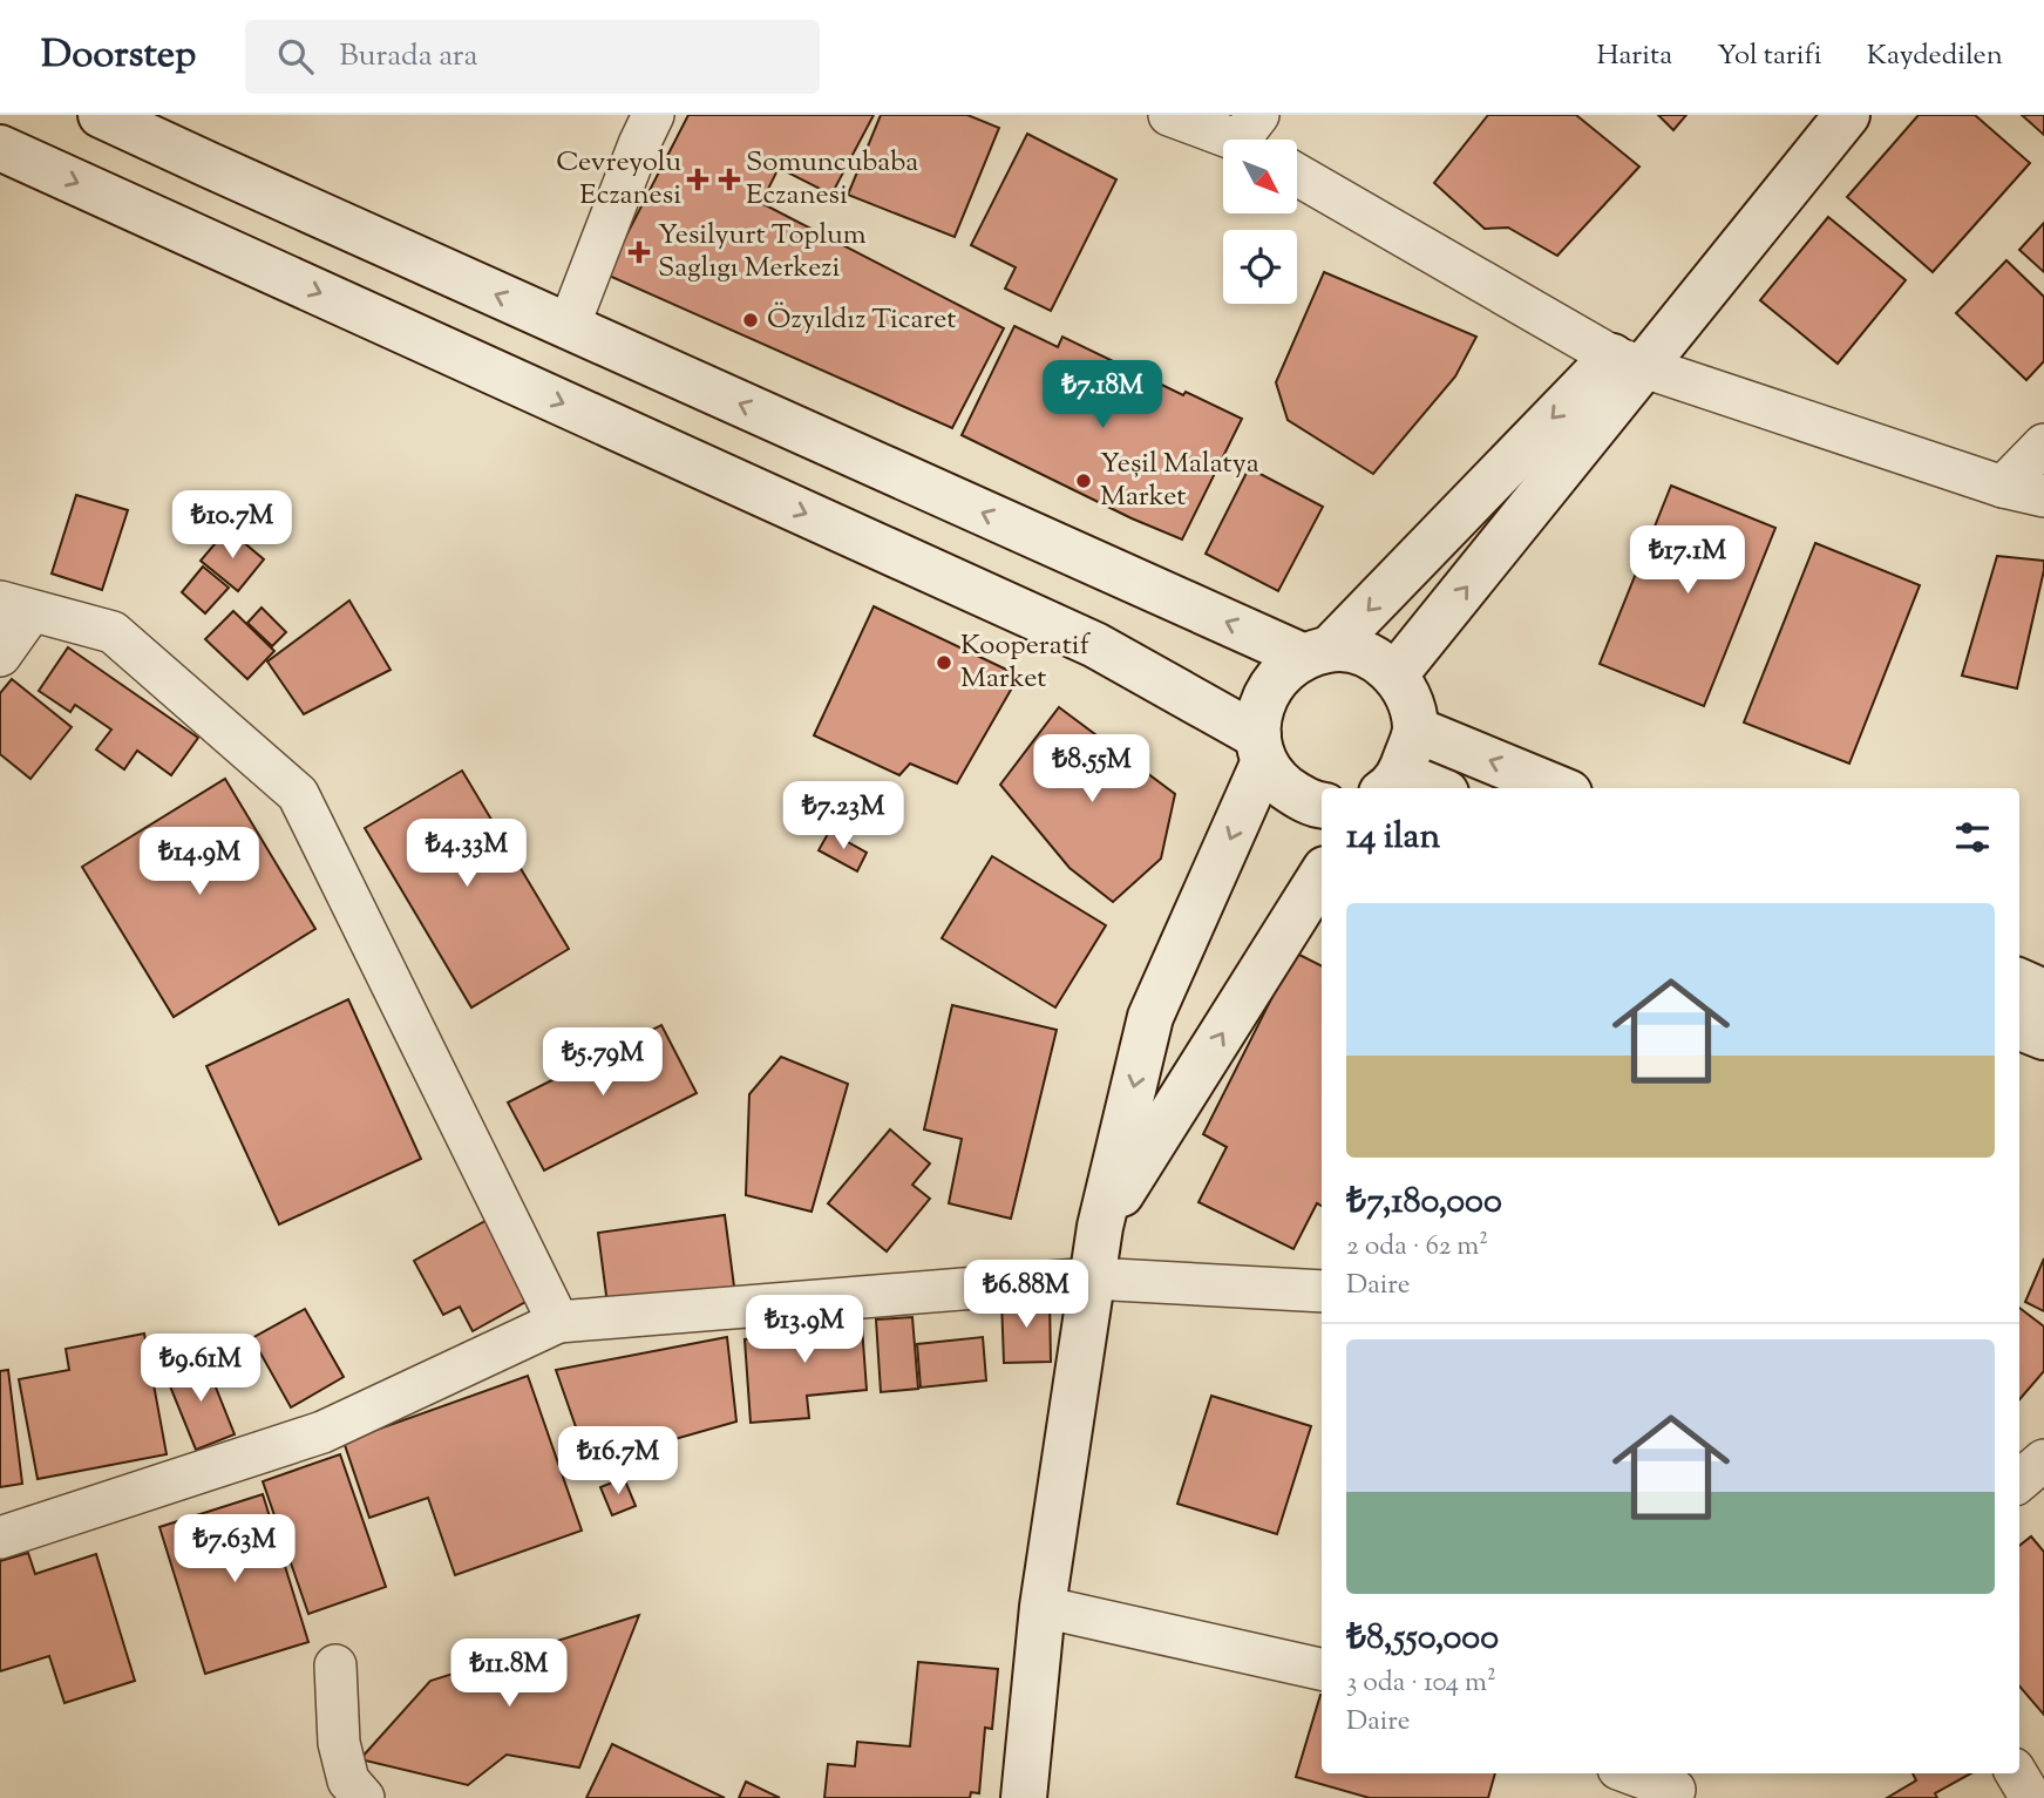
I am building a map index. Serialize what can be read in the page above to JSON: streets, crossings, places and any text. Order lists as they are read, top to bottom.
{
  "places": {
    "health": ["Cevreyolu Eczanesi", "Somuncubaba Eczanesi", "Yesilyurt Toplum Saglıgı Merkezi"],
    "other": ["Özyıldız Ticaret", "Yeşil Malatya Market", "Kooperatif Market"]
  },
  "north": "bottom right",
  "page": {
    "header": "Doorstep",
    "search": "Burada ara",
    "nav": ["Harita", "Yol tarifi", "Kaydedilen"],
    "price": [
      "₺7.18M",
      "₺10.7M",
      "₺17.1M",
      "₺8.55M",
      "₺7.23M",
      "₺4.33M",
      "₺14.9M",
      "₺5.79M",
      "₺6.88M",
      "₺13.9M",
      "₺9.61M",
      "₺16.7M",
      "₺7.63M",
      "₺11.8M"
    ],
    "heading": "14 ilan",
    "list": [
      {
        "name": "₺7,180,000",
        "note": "2 oda · 62 m² · Daire"
      },
      {
        "name": "₺8,550,000",
        "note": "3 oda · 104 m² · Daire"
      }
    ]
  }
}
